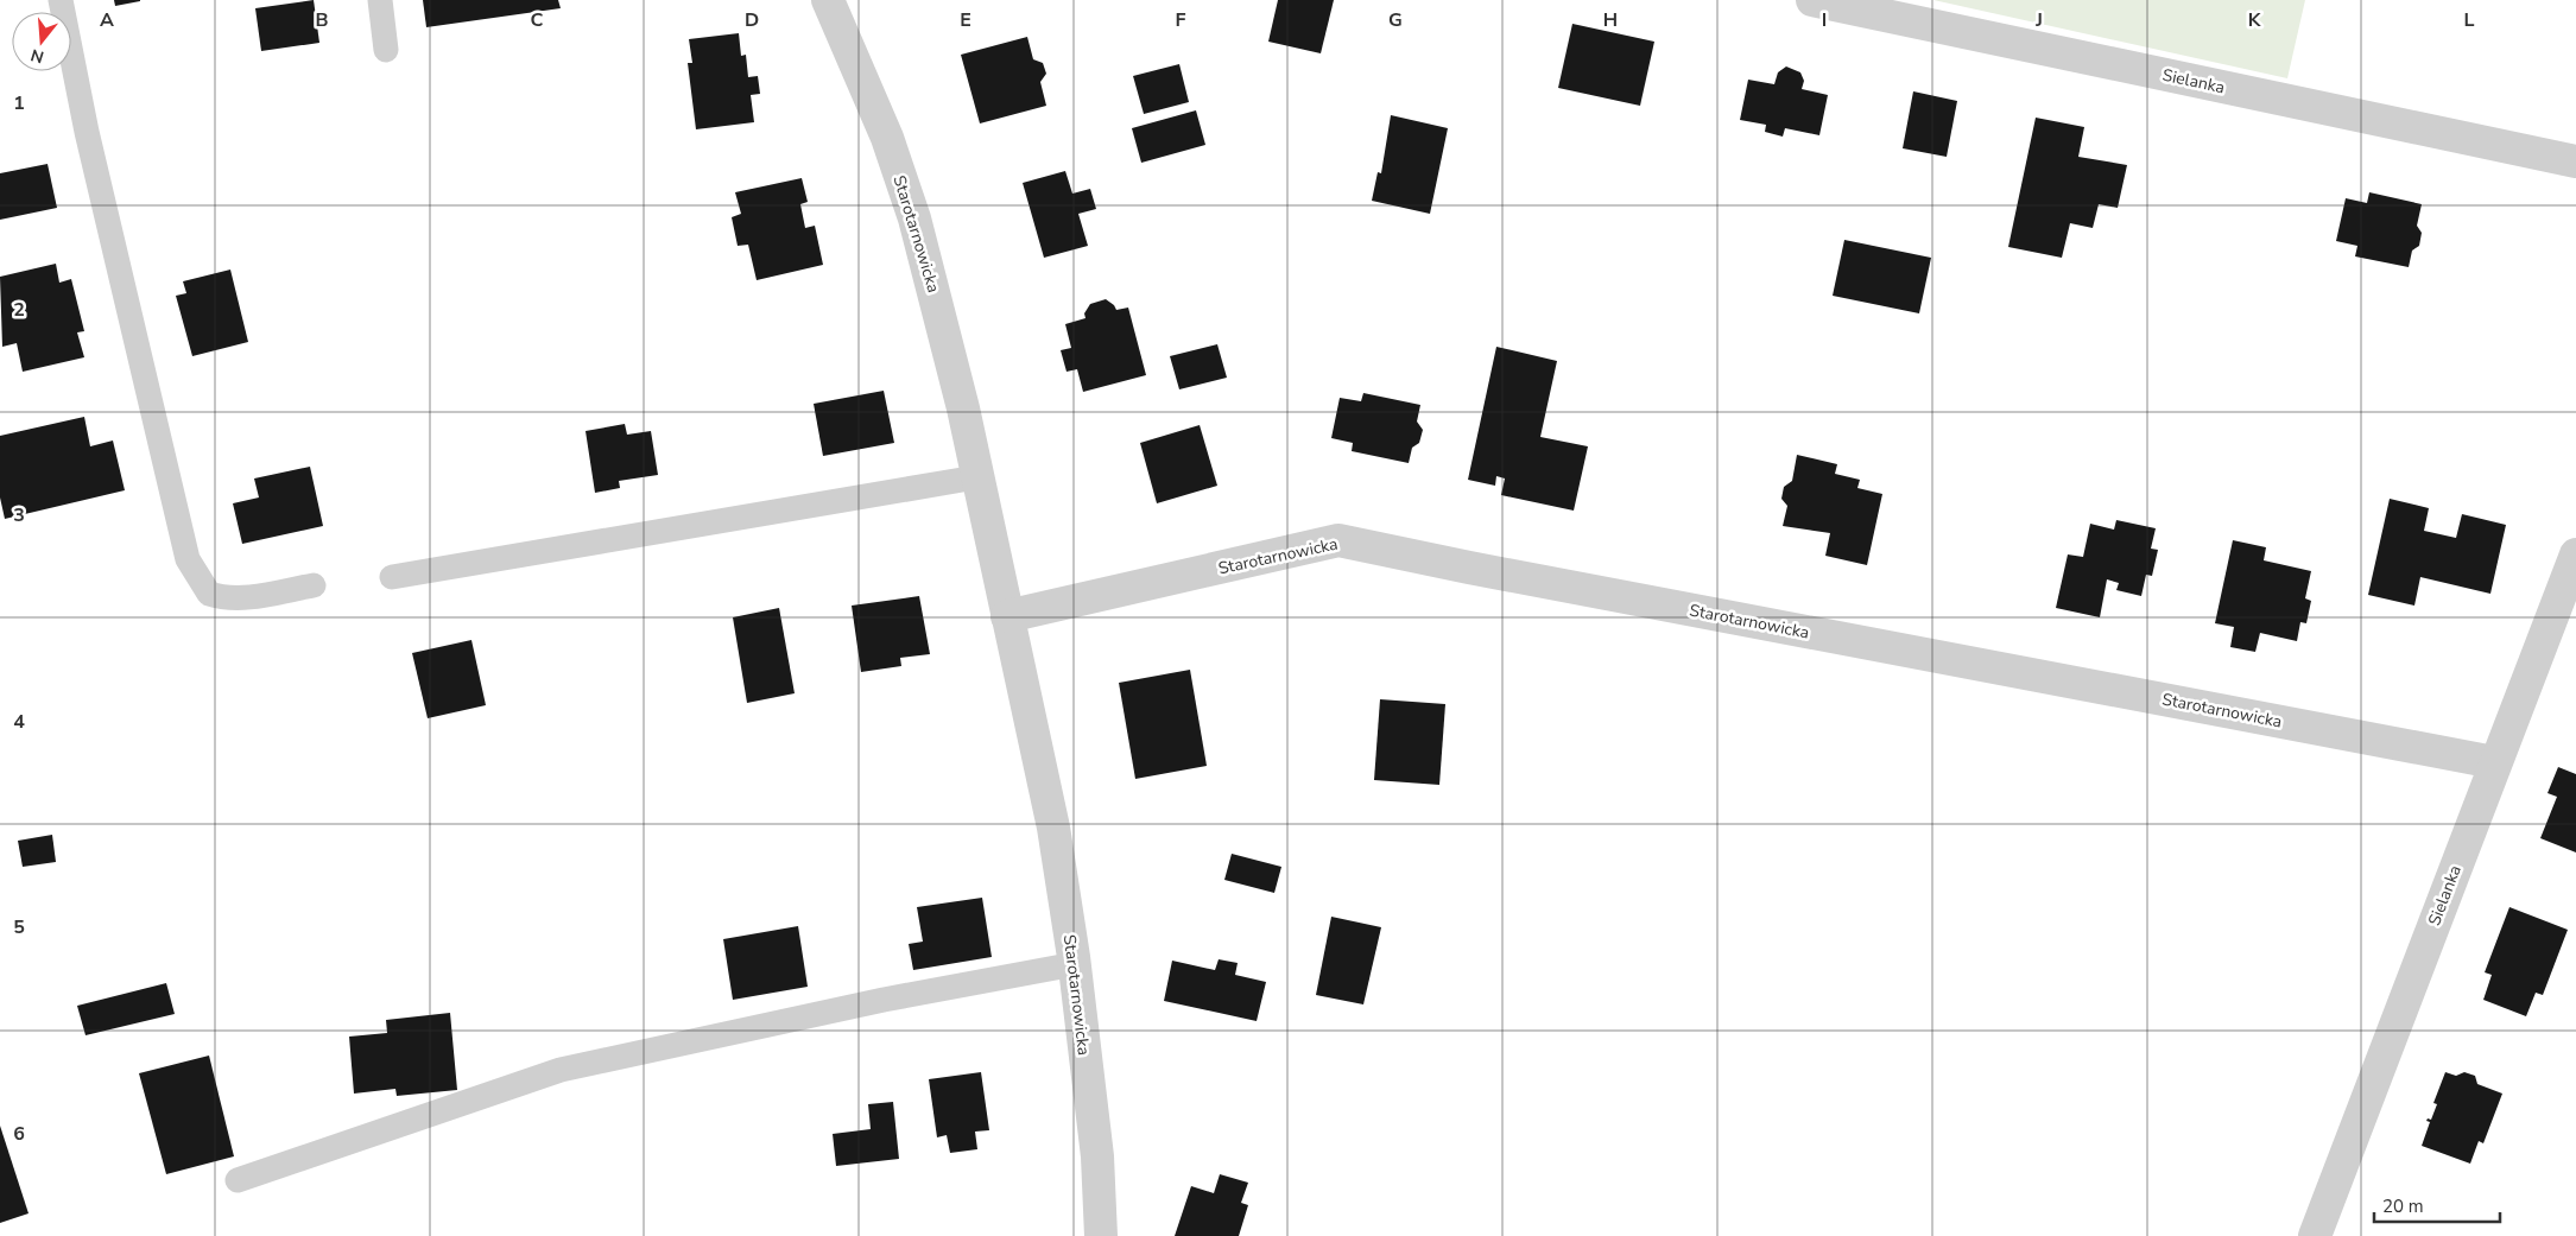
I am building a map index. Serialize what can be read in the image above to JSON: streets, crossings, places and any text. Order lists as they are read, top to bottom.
{
  "streets": {
    "street": ["Sielanka", "Starotarnowicka"]
  },
  "crossings": [
    ["Sielanka", "Starotarnowicka"]
  ],
  "scale_bar": "20 m",
  "north": "bottom",
  "grid": {
    "columns": [
      "A",
      "B",
      "C",
      "D",
      "E",
      "F",
      "G",
      "H",
      "I",
      "J",
      "K",
      "L"
    ],
    "rows": [
      "1",
      "2",
      "3",
      "4",
      "5",
      "6"
    ]
  }
}
